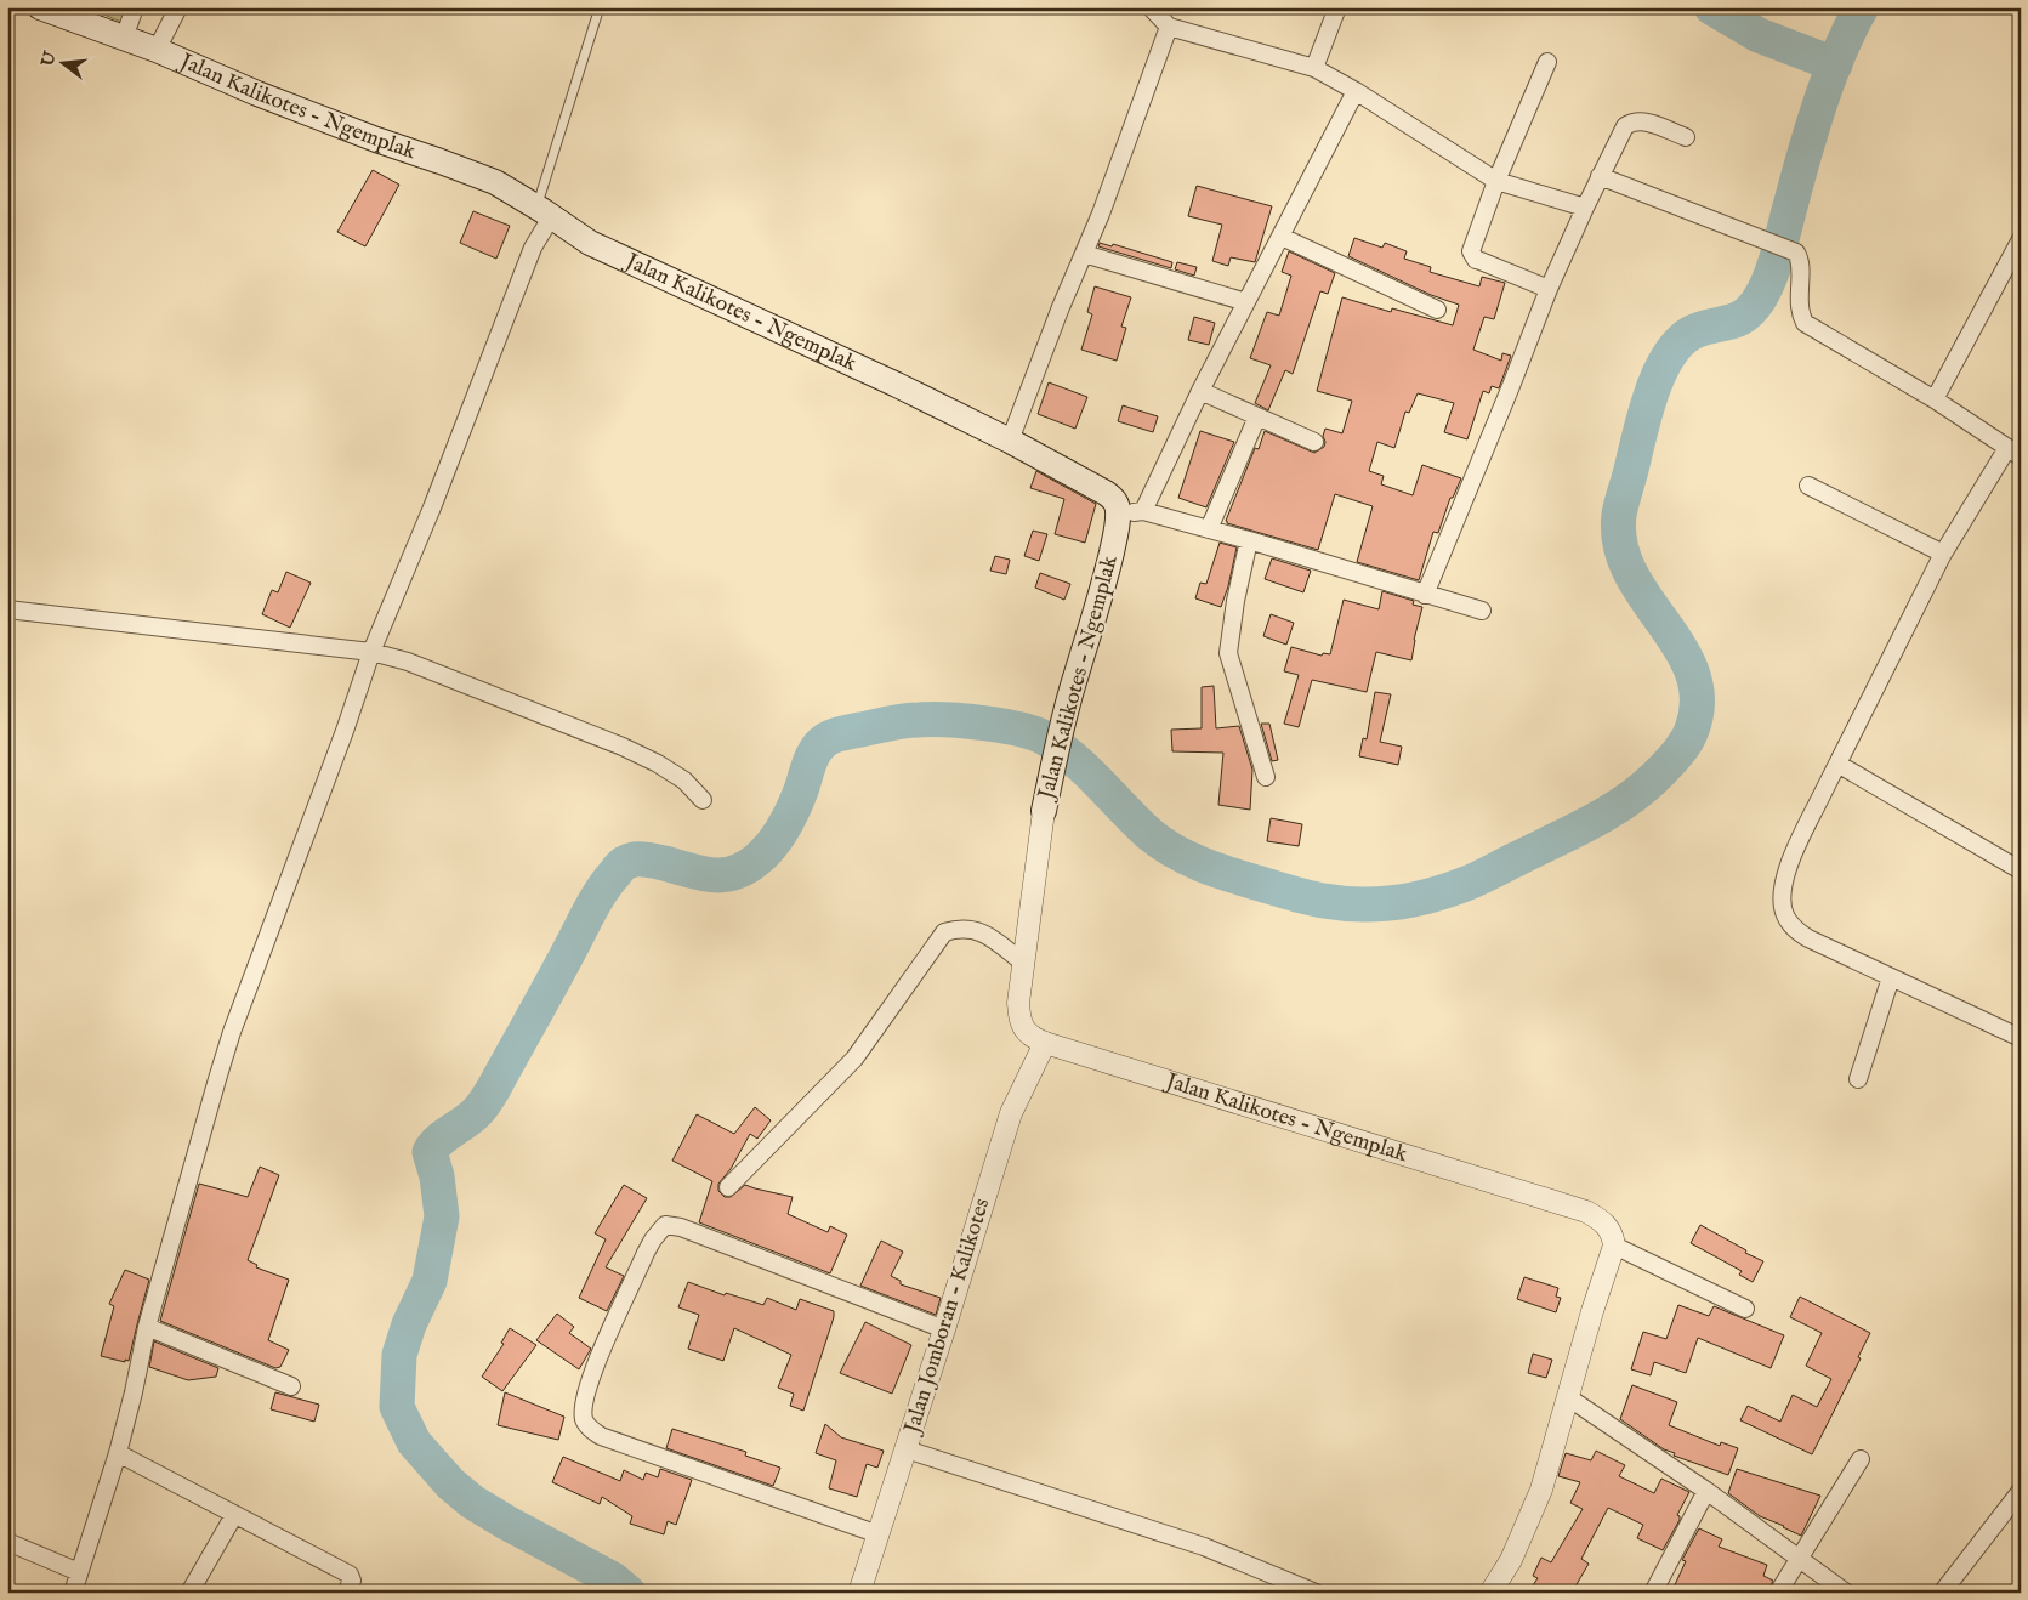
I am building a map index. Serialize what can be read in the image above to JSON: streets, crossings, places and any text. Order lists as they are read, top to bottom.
{
  "streets": {
    "main road": ["Jalan Kalikotes - Ngemplak"],
    "street": ["Jalan Jomboran - Kalikotes"]
  },
  "crossings": [
    ["Jalan Kalikotes - Ngemplak", "Jalan Jomboran - Kalikotes"]
  ],
  "north": "left"
}
